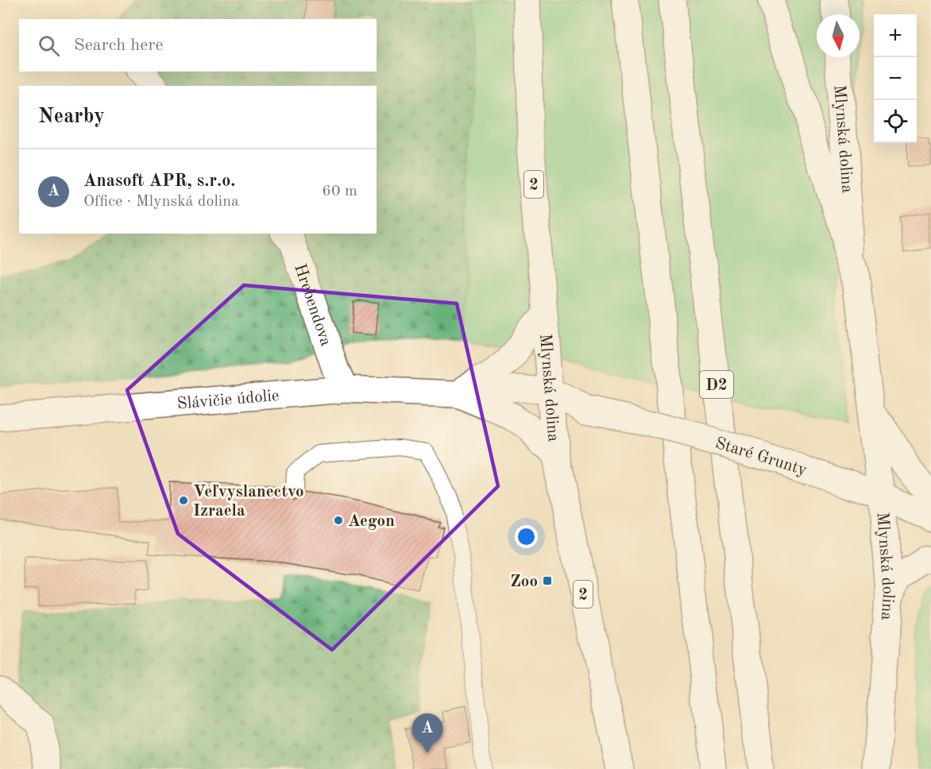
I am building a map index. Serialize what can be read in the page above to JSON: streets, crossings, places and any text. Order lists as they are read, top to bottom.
{
  "streets": {
    "main road": [
      "Mlynská dolina",
      "2",
      "Hrebendova",
      "D2",
      "Slávičie údolie",
      "Staré Grunty"
    ]
  },
  "crossings": [
    ["Mlynská dolina", "Slávičie údolie"],
    ["Mlynská dolina", "Staré Grunty"],
    ["Hrebendova", "Slávičie údolie"],
    ["Slávičie údolie", "Staré Grunty"]
  ],
  "places": {
    "other": ["Veľvyslanectvo Izraela", "Aegon"],
    "transit": ["Zoo"]
  },
  "north": "bottom",
  "page": {
    "map_buttons": ["+", "−"],
    "search": "Search here",
    "heading": "Nearby",
    "list": [
      {
        "mark": "A",
        "name": "Anasoft APR, s.r.o.",
        "note": "Office · Mlynská dolina",
        "value": "60 m"
      }
    ],
    "pins": "A"
  }
}
